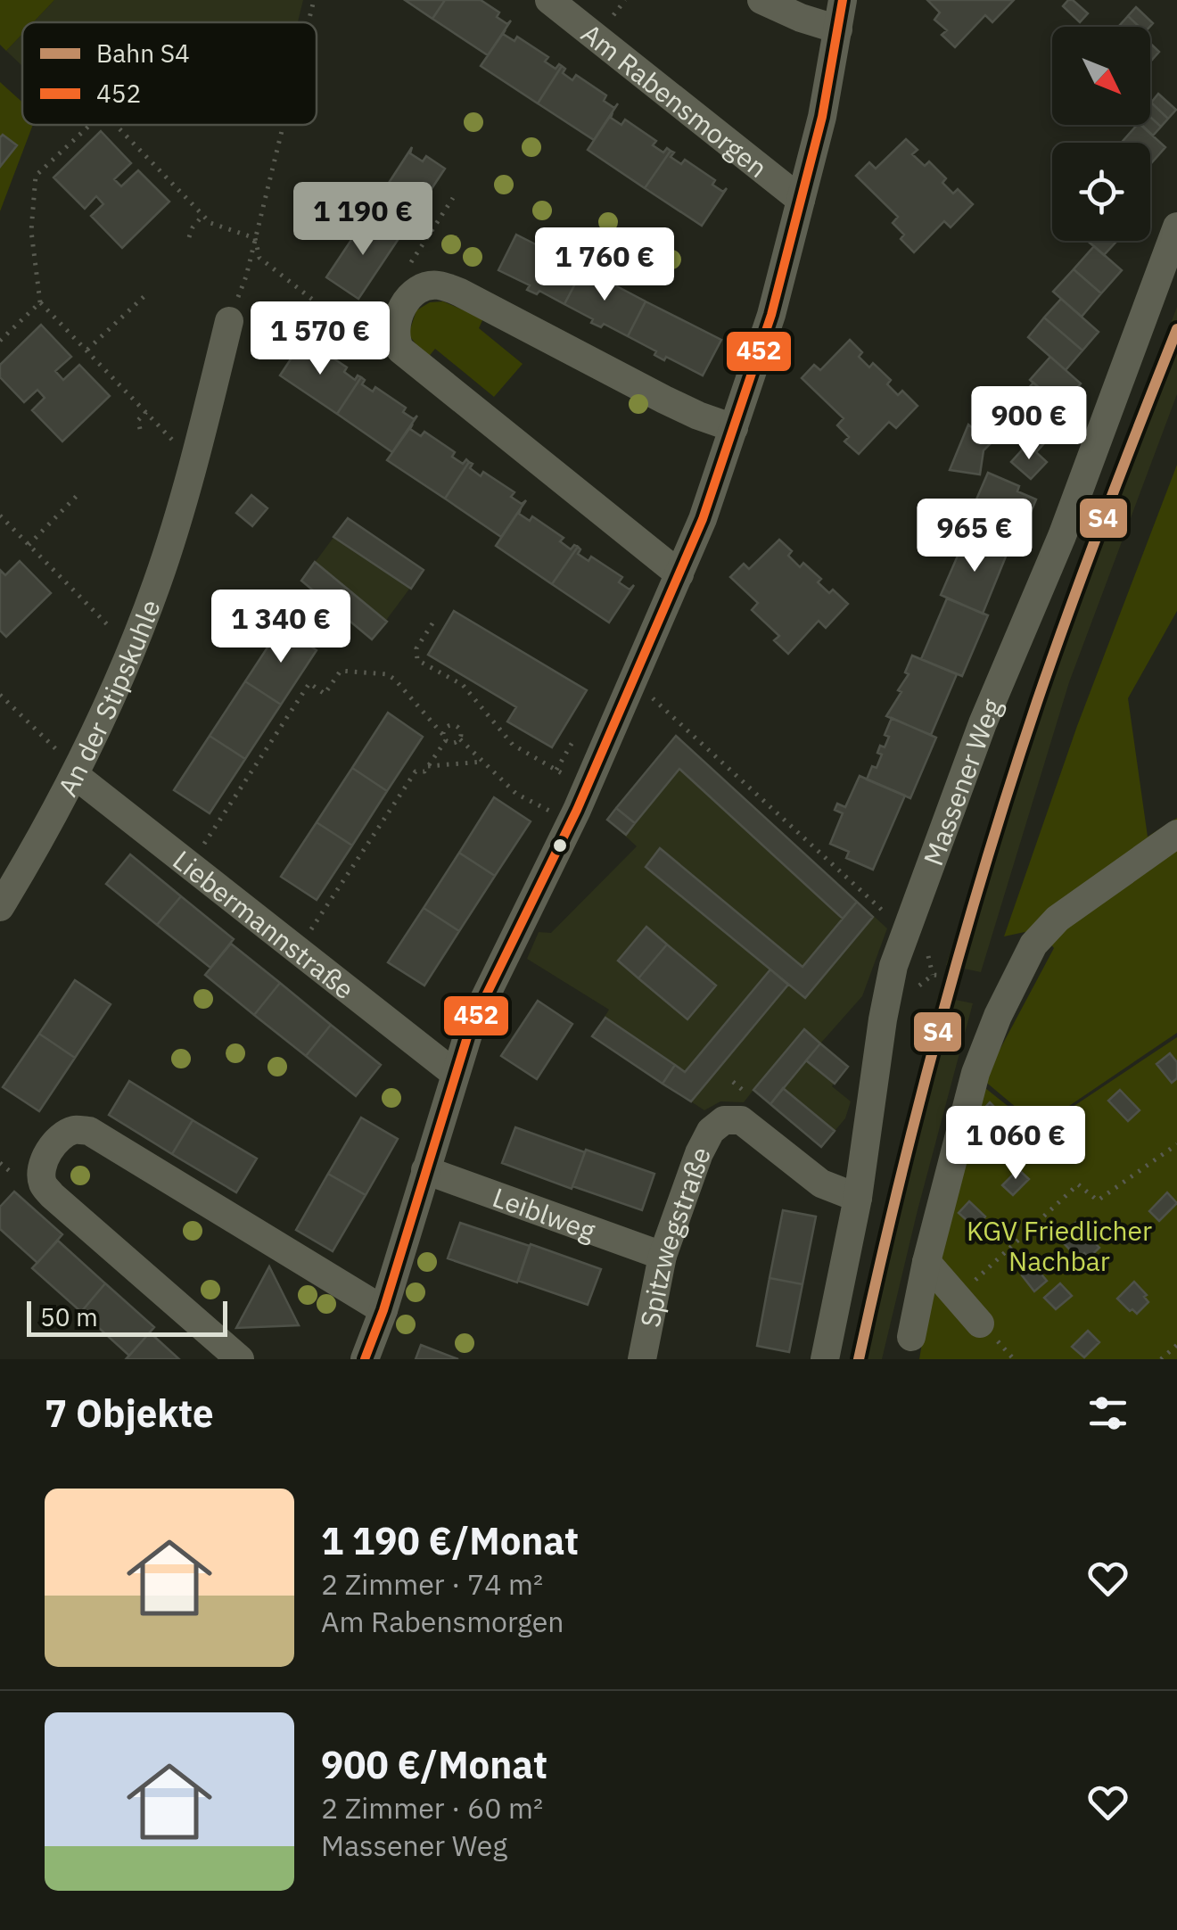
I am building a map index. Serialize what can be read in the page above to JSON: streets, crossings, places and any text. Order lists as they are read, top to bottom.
{
  "streets": {
    "street": [
      "Am Rabensmorgen",
      "An der Stipskuhle",
      "Massener Weg",
      "Liebermannstraße",
      "Leiblweg",
      "Spitzwegstraße"
    ]
  },
  "crossings": [
    ["Am Rabensmorgen", "Liebermannstraße"],
    ["Am Rabensmorgen", "Leiblweg"],
    ["An der Stipskuhle", "Liebermannstraße"],
    ["Massener Weg", "Spitzwegstraße"],
    ["Leiblweg", "Spitzwegstraße"]
  ],
  "parks": ["KGV Friedlicher Nachbar"],
  "lines": ["transit line 452", "rail line S4"],
  "legend": ["Bahn S4", "452"],
  "scale_bar": "50 m",
  "north": "bottom right",
  "page": {
    "price": [
      "1 190 €",
      "1 760 €",
      "1 570 €",
      "900 €",
      "965 €",
      "1 340 €",
      "1 060 €"
    ],
    "scale": "50 m",
    "heading": "7 Objekte",
    "list": [
      {
        "name": "1 190 €/Monat",
        "note": "2 Zimmer · 74 m² · Am Rabensmorgen"
      },
      {
        "name": "900 €/Monat",
        "note": "2 Zimmer · 60 m² · Massener Weg"
      }
    ]
  }
}
